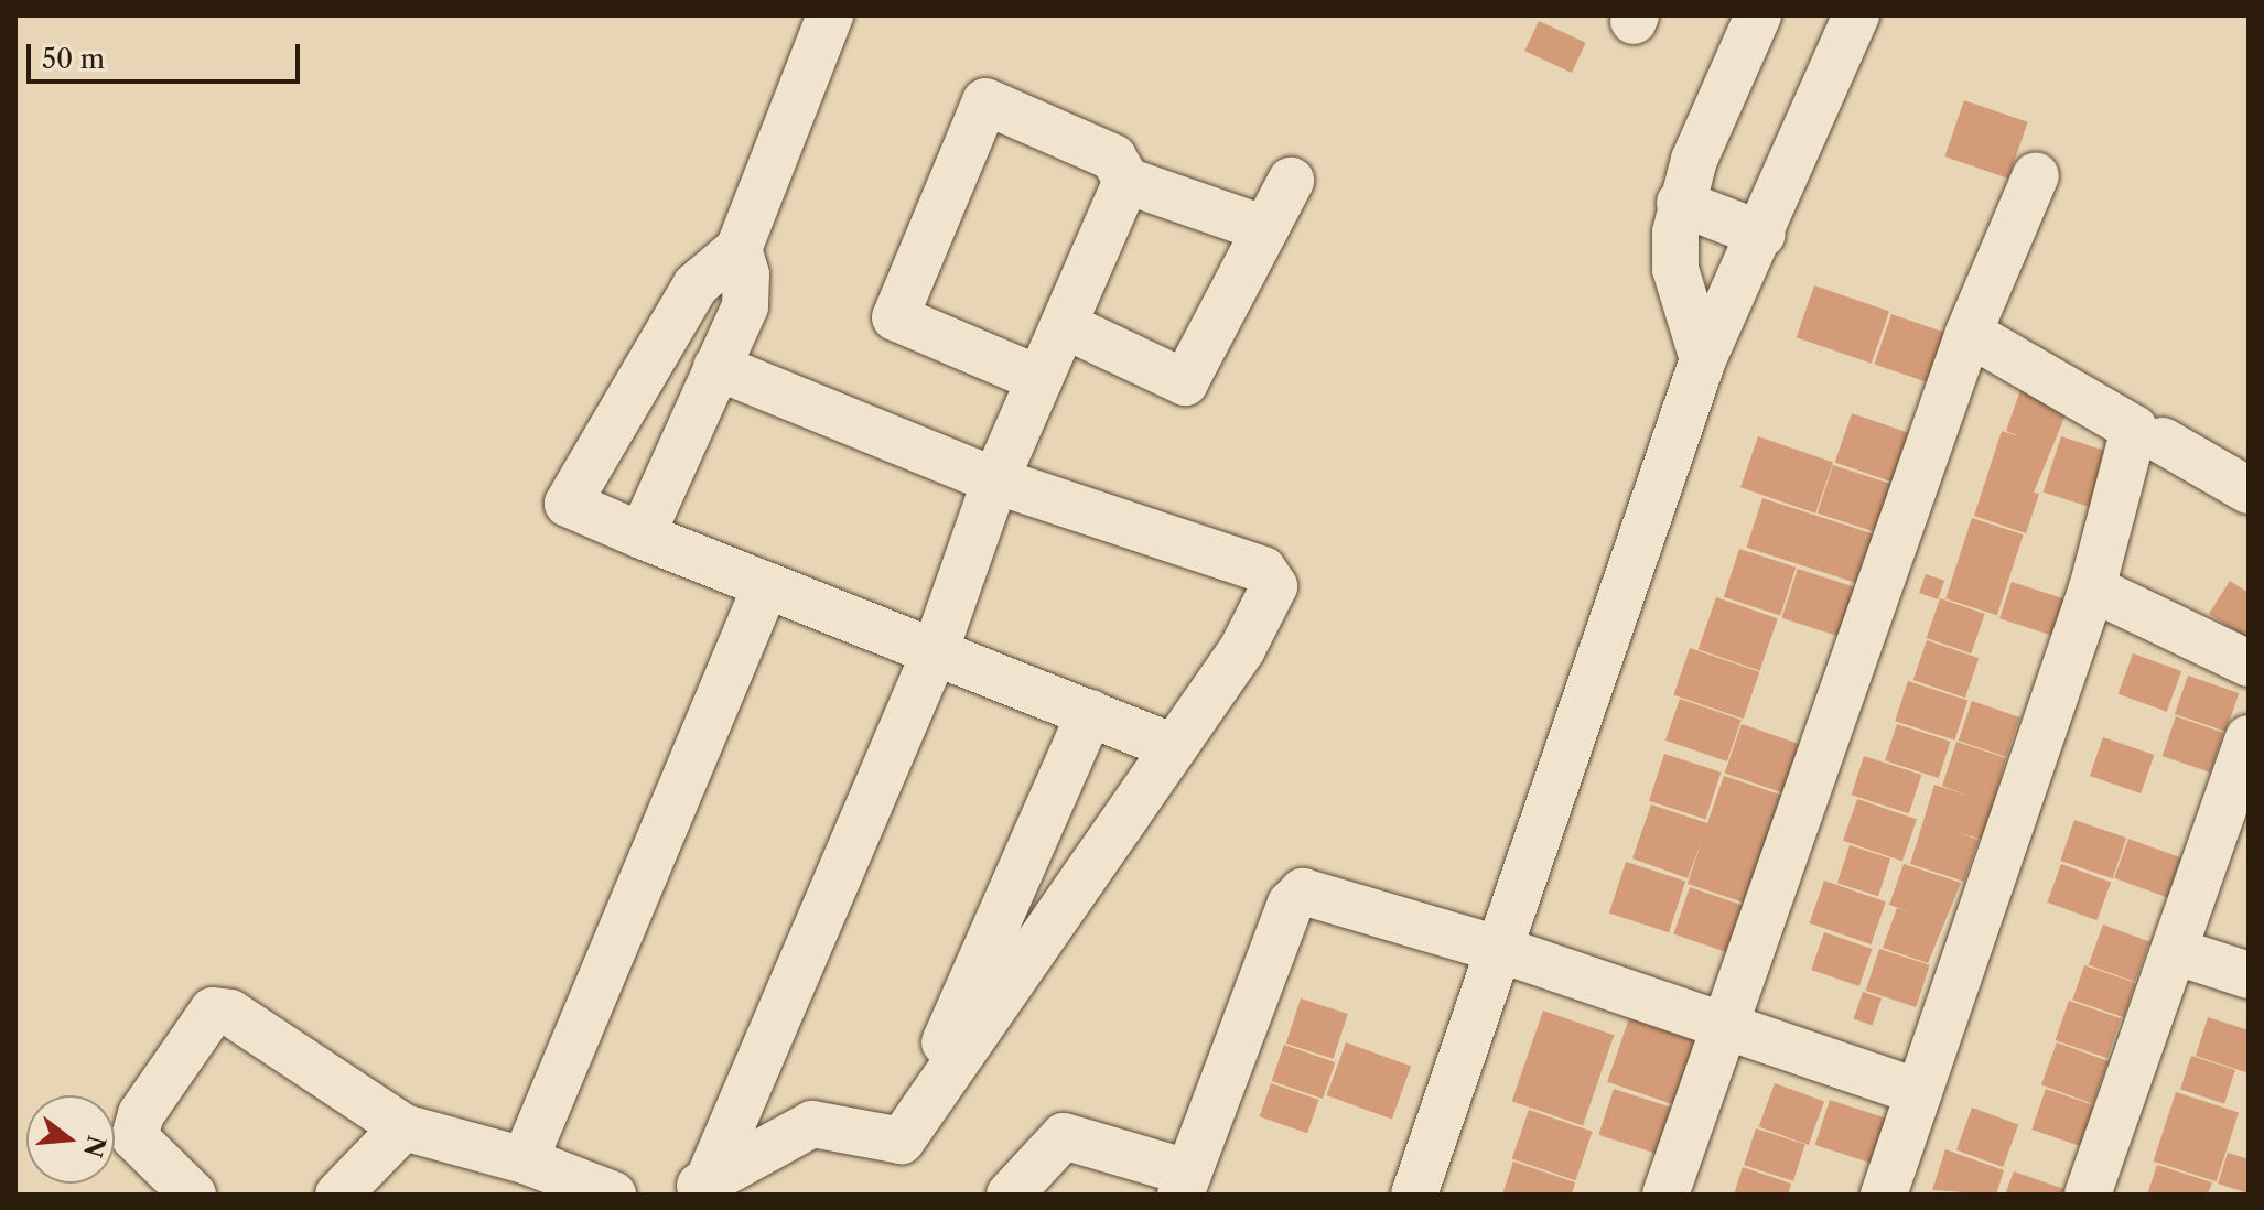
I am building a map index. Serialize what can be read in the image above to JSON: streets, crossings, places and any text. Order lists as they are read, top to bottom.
{
  "scale_bar": "50 m",
  "north": "right"
}
